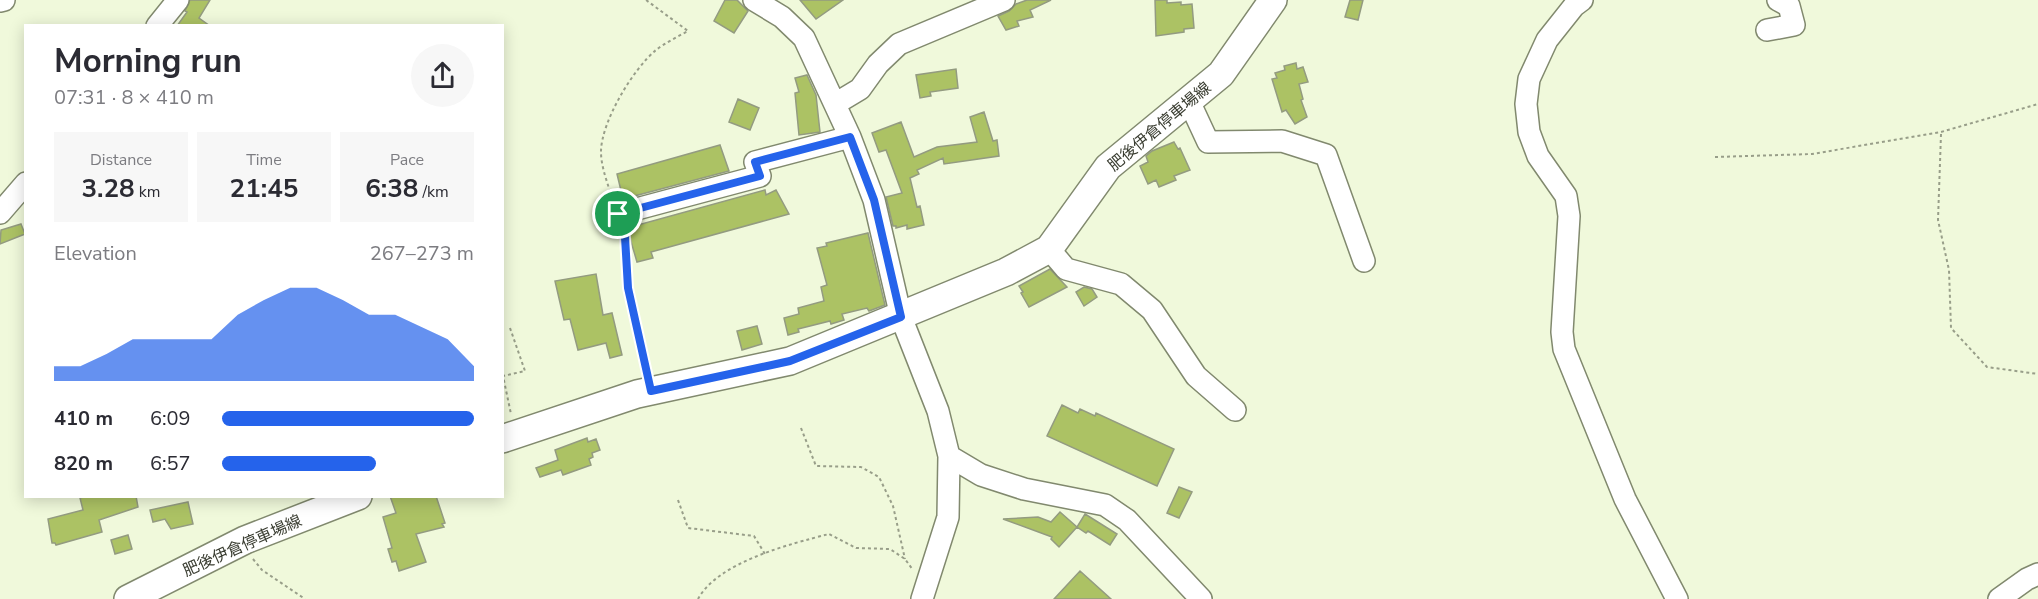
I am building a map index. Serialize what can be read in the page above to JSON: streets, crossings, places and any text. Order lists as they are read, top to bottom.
{
  "streets": {
    "main road": ["肥後伊倉停車場線"]
  },
  "page": {
    "heading": ["Morning run", "07:31 · 8 × 410 m"],
    "stats": [
      ["Distance", "3.28 km"],
      ["Time", "21:45"],
      ["Pace", "6:38 /km"]
    ],
    "chart": ["Elevation", "267–273 m"],
    "list": [
      {
        "name": "410 m",
        "note": "6:09"
      },
      {
        "name": "820 m",
        "note": "6:57"
      }
    ]
  }
}
